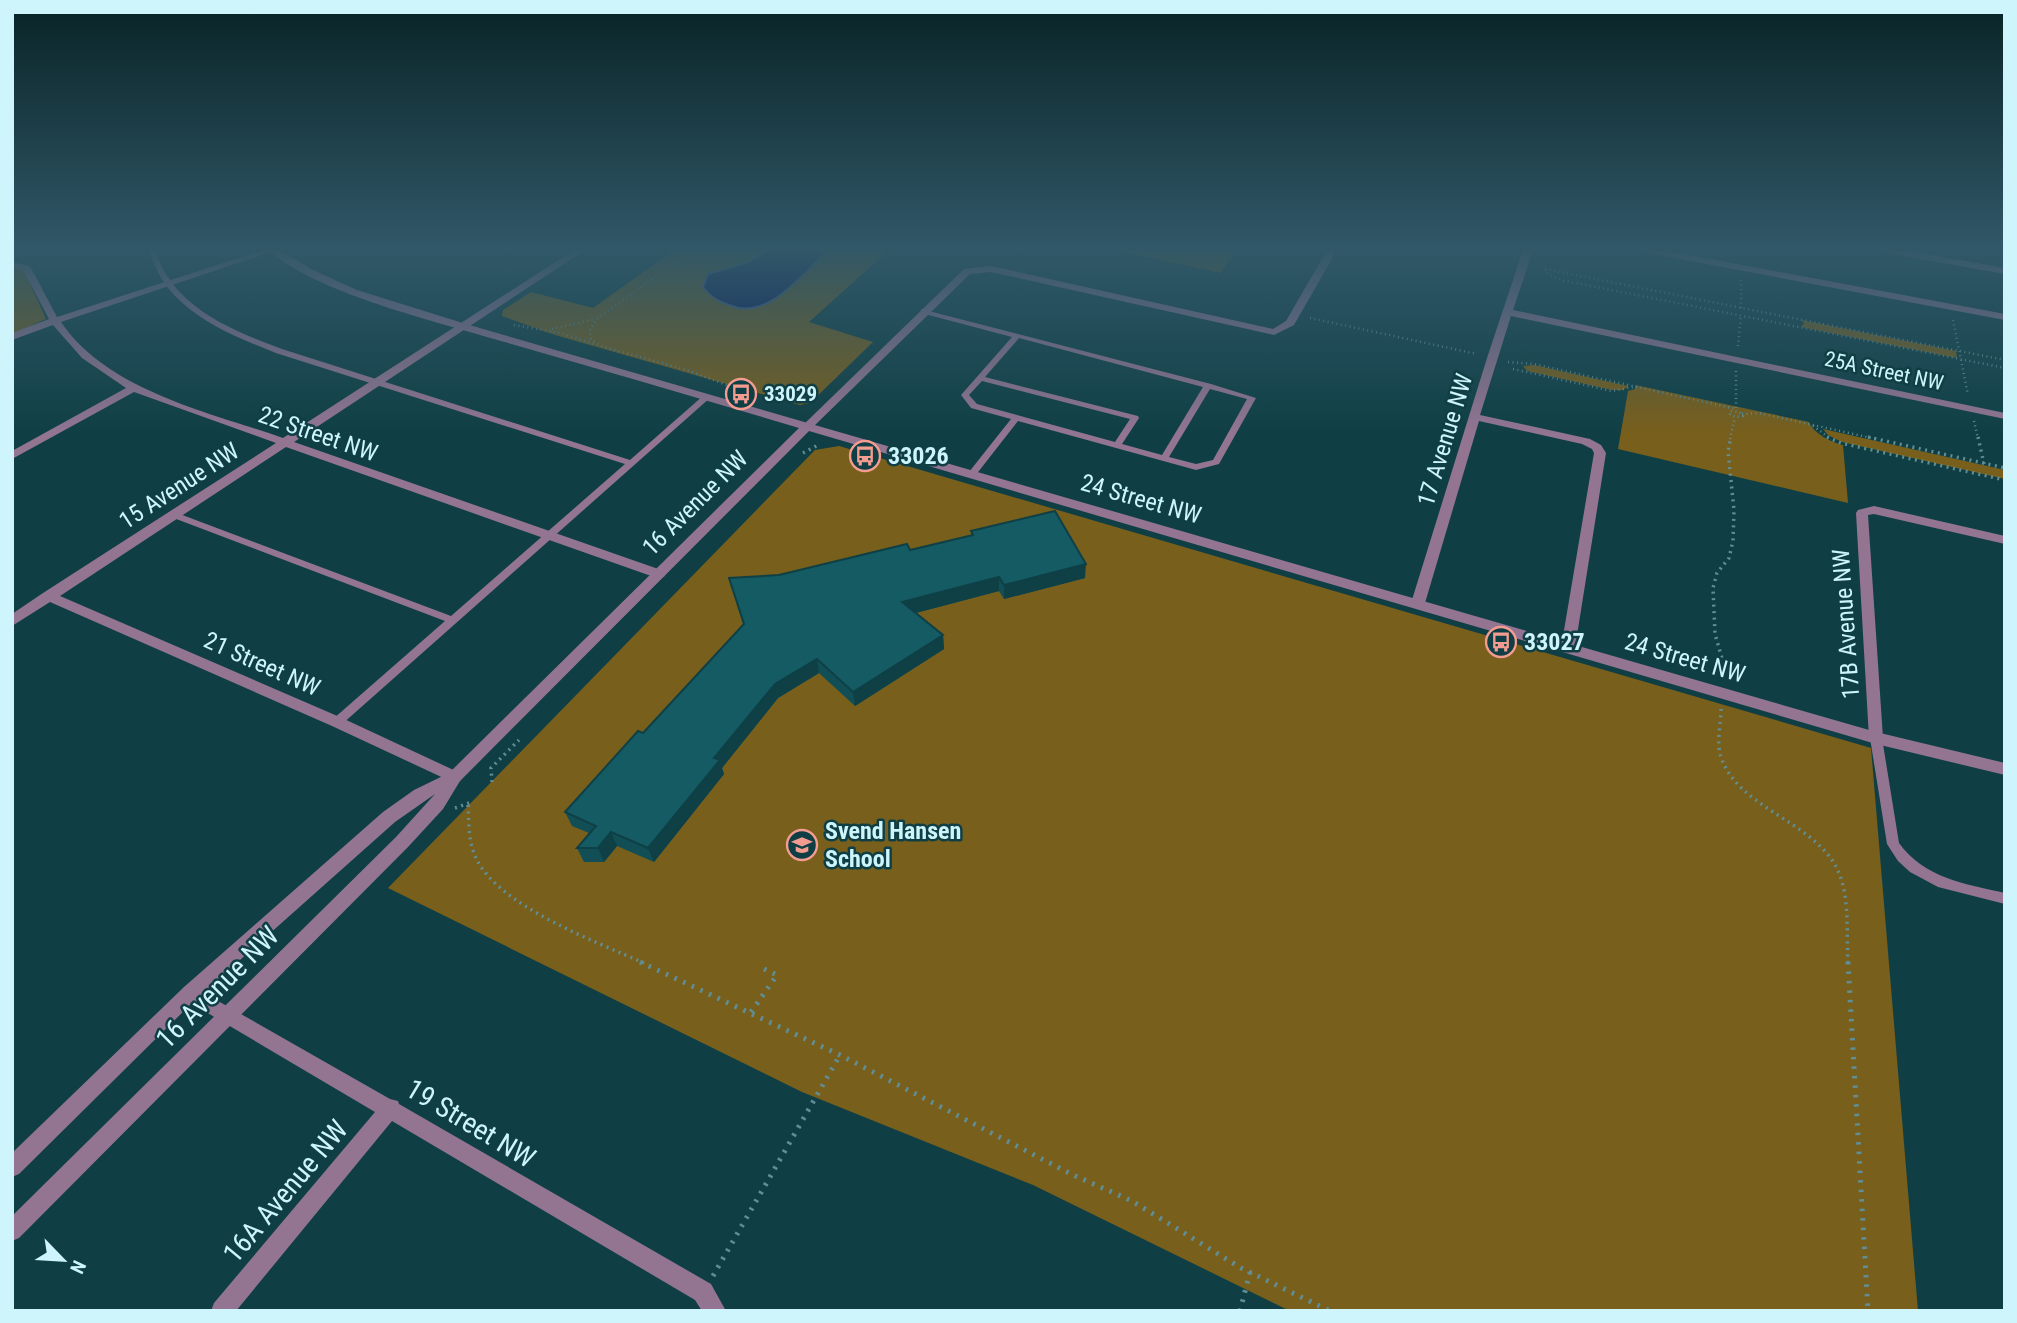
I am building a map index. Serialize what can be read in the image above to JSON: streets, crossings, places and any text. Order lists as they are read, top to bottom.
{
  "streets": {
    "street": [
      "25A Street NW",
      "22 Street NW",
      "17 Avenue NW",
      "15 Avenue NW",
      "24 Street NW",
      "16 Avenue NW",
      "17B Avenue NW",
      "21 Street NW",
      "19 Street NW",
      "16A Avenue NW"
    ]
  },
  "crossings": [
    ["25A Street NW", "17 Avenue NW"],
    ["22 Street NW", "15 Avenue NW"],
    ["22 Street NW", "16 Avenue NW"],
    ["17 Avenue NW", "24 Street NW"],
    ["15 Avenue NW", "24 Street NW"],
    ["15 Avenue NW", "21 Street NW"],
    ["24 Street NW", "16 Avenue NW"],
    ["24 Street NW", "17B Avenue NW"],
    ["16 Avenue NW", "21 Street NW"],
    ["16 Avenue NW", "19 Street NW"],
    ["19 Street NW", "16A Avenue NW"]
  ],
  "places": {
    "bus stop": ["33029", "33026", "33027"],
    "school or university": ["Svend Hansen School"]
  },
  "north": "bottom right"
}
